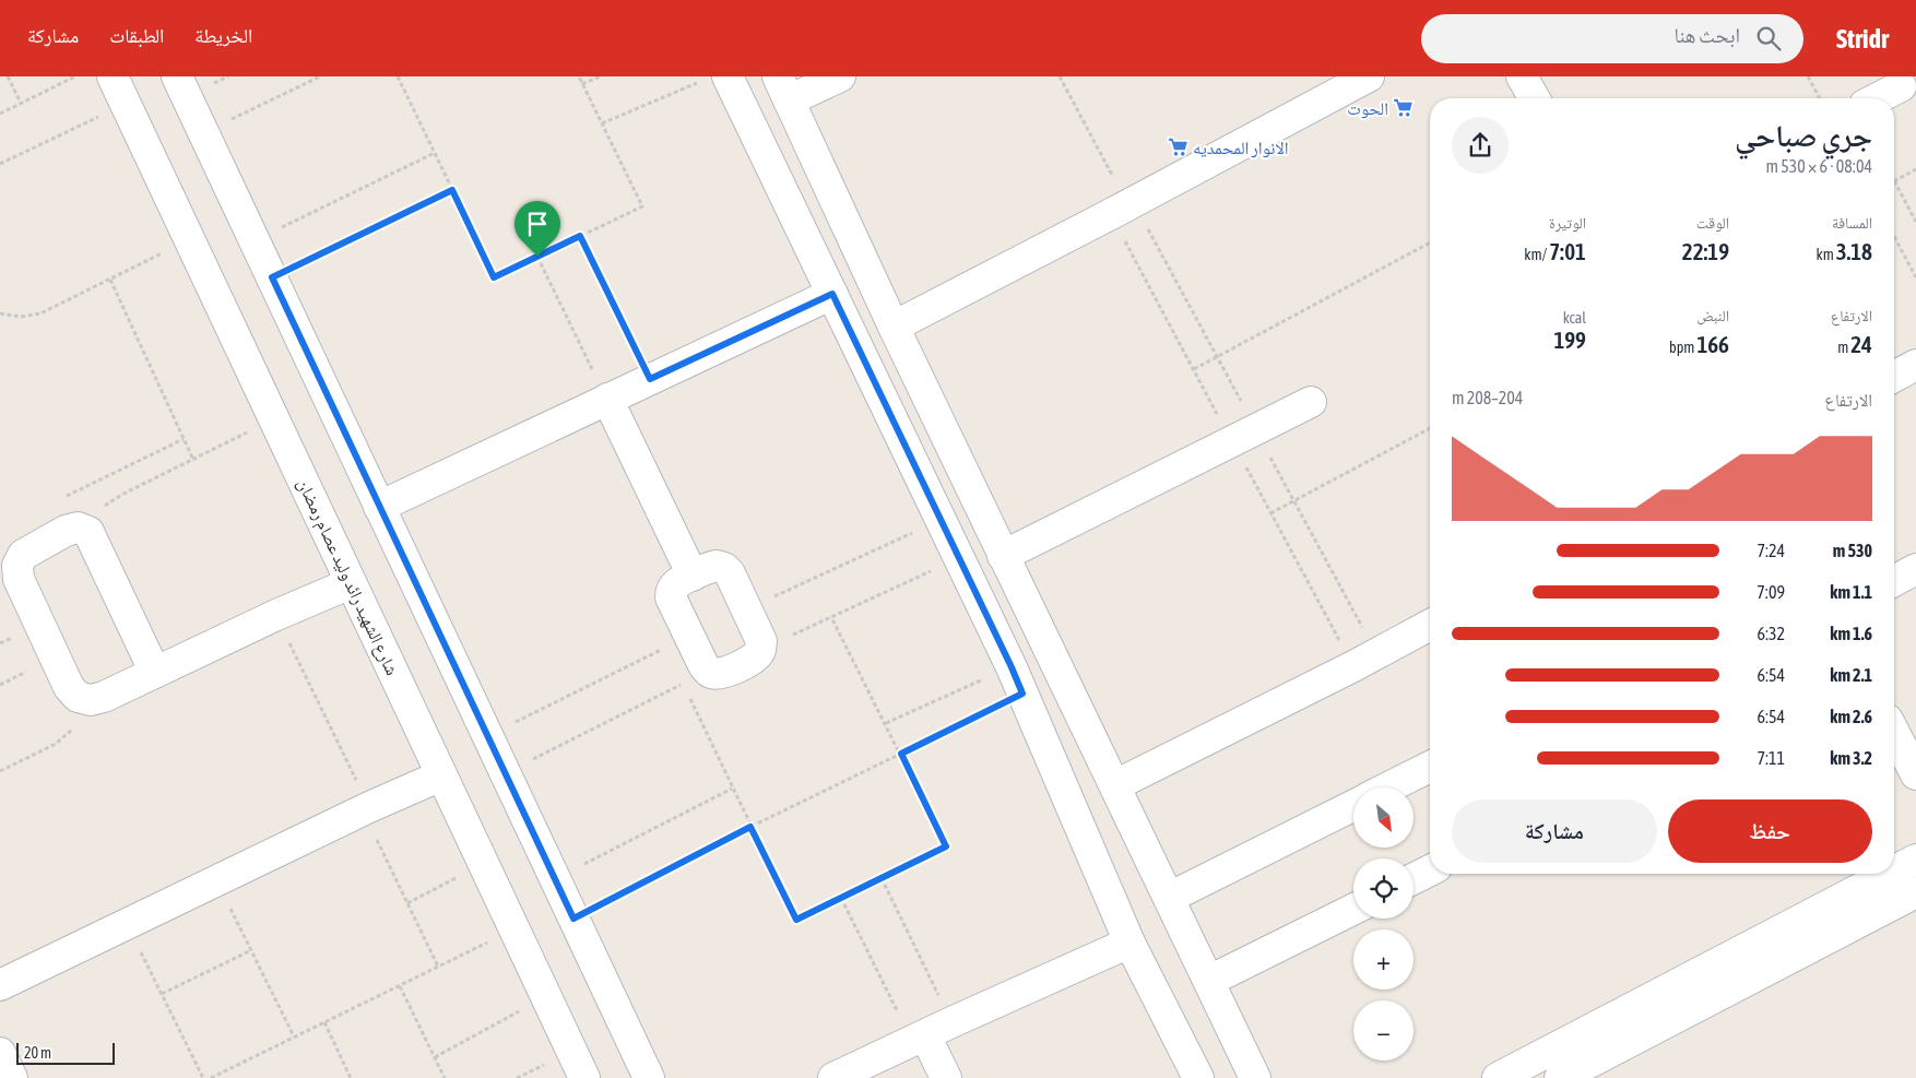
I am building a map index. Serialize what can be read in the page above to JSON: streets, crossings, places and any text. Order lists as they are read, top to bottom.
{
  "streets": {
    "street": ["شارع الشهيد رائد وليد عصام رمضان"]
  },
  "places": {
    "supermarket": ["الحوت", "الانوار المحمديه"]
  },
  "scale_bar": "20 m",
  "north": "bottom right",
  "page": {
    "header": "Stridr",
    "search": "ابحث هنا",
    "nav": ["الخريطة", "الطبقات", "مشاركة"],
    "heading": ["جري صباحي", "08:04 · 6 × 530 m"],
    "stats": [
      ["المسافة", "3.18 km"],
      ["الوقت", "22:19"],
      ["الوتيرة", "7:01 /km"],
      ["الارتفاع", "24 m"],
      ["النبض", "166 bpm"],
      ["kcal", "199"]
    ],
    "chart": ["الارتفاع", "204–208 m"],
    "list": [
      {
        "name": "530 m",
        "note": "7:24"
      },
      {
        "name": "1.1 km",
        "note": "7:09"
      },
      {
        "name": "1.6 km",
        "note": "6:32"
      },
      {
        "name": "2.1 km",
        "note": "6:54"
      },
      {
        "name": "2.6 km",
        "note": "6:54"
      },
      {
        "name": "3.2 km",
        "note": "7:11"
      }
    ],
    "map_buttons": ["+", "−"],
    "buttons": ["حفظ", "مشاركة"],
    "scale": "20 m"
  }
}
